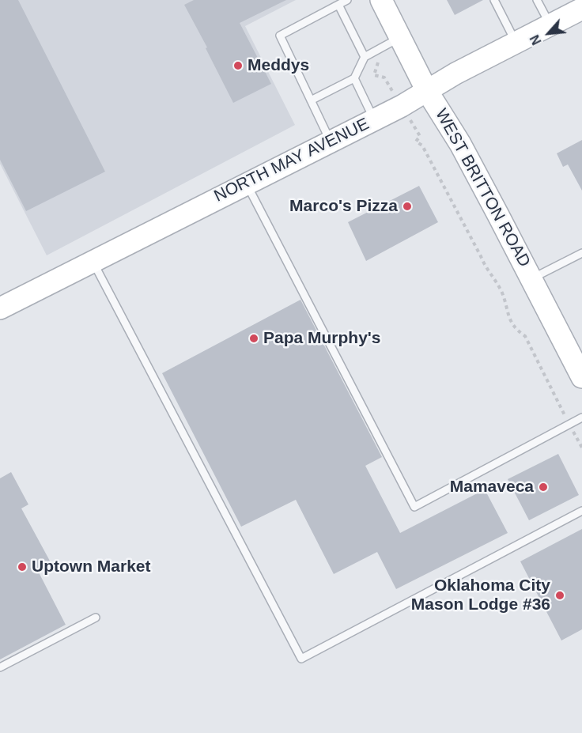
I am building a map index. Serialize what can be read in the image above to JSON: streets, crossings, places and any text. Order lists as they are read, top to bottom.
{
  "streets": {
    "main road": ["NORTH MAY AVENUE", "WEST BRITTON ROAD"]
  },
  "crossings": [
    ["NORTH MAY AVENUE", "WEST BRITTON ROAD"]
  ],
  "places": [
    "Meddys",
    "Marco's Pizza",
    "Papa Murphy's",
    "Mamaveca",
    "Uptown Market",
    "Oklahoma City Mason Lodge #36"
  ],
  "north": "bottom left"
}
